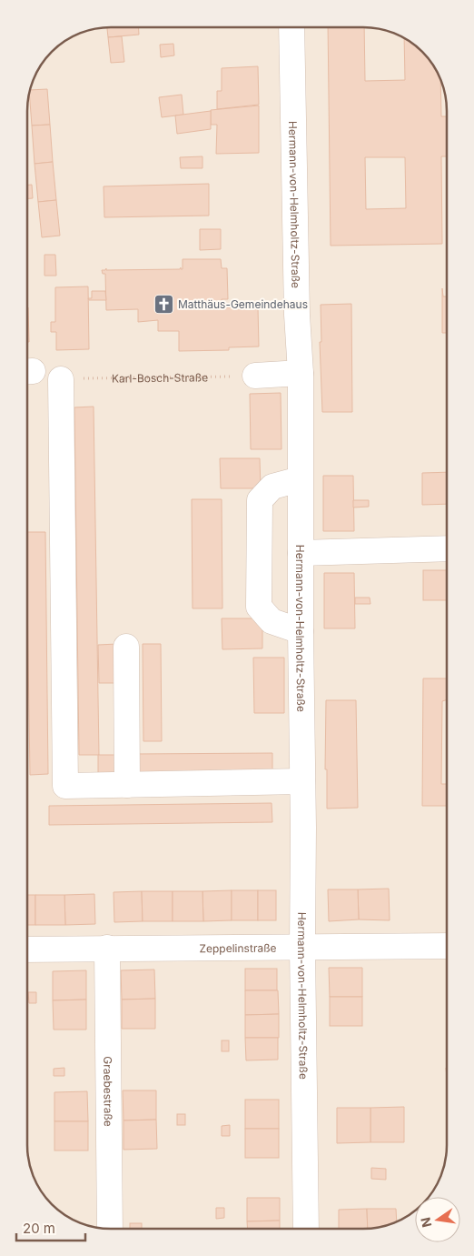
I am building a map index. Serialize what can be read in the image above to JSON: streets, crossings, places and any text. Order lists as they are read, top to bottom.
{
  "streets": {
    "street": ["Hermann-von-Helmholtz-Straße", "Zeppelinstraße", "Graebestraße"],
    "path": ["Karl-Bosch-Straße"]
  },
  "crossings": [
    ["Hermann-von-Helmholtz-Straße", "Zeppelinstraße"],
    ["Zeppelinstraße", "Graebestraße"]
  ],
  "places": {
    "church": ["Matthäus-Gemeindehaus"]
  },
  "scale_bar": "20 m",
  "north": "left"
}
